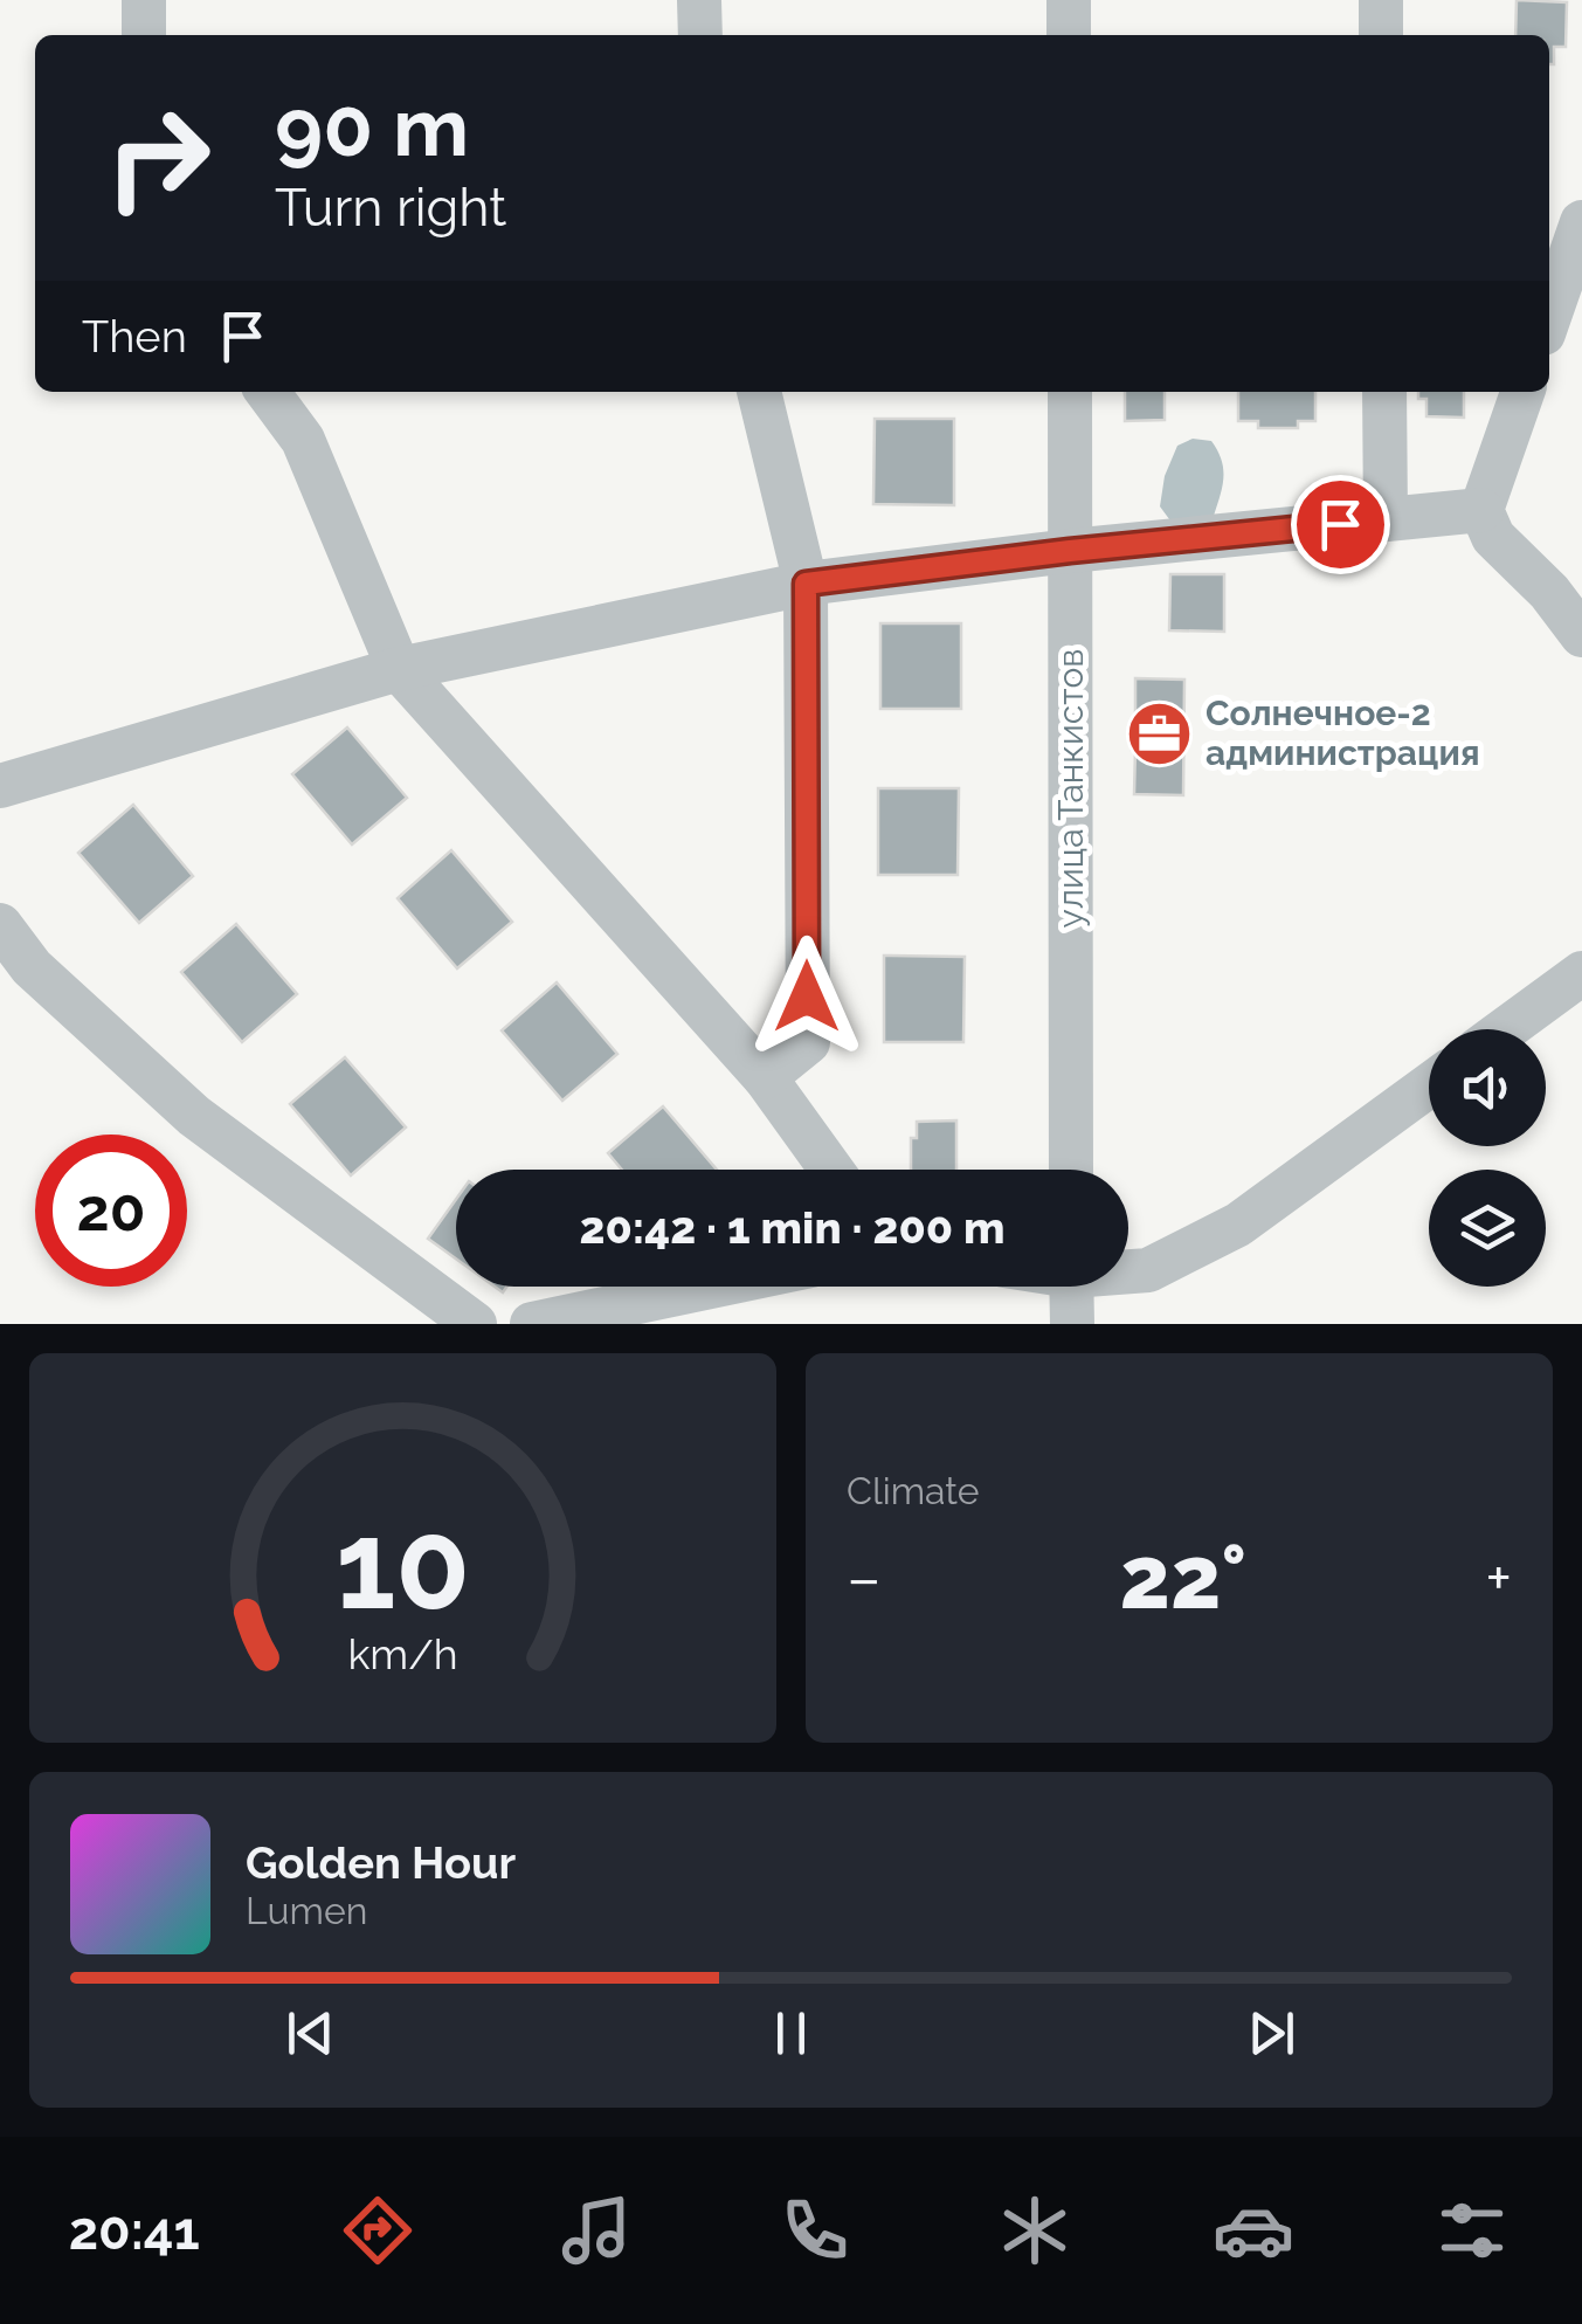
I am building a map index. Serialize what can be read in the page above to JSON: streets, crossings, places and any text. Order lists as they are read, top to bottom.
{
  "streets": {
    "street": ["улица Танкистов"]
  },
  "places": {
    "office": ["Солнечное-2 администрация"]
  },
  "page": {
    "turn": ["90 m", "Turn right"],
    "then": "Then",
    "limit": "20",
    "trip": "20:42 · 1 min · 200 m",
    "tile": "Climate",
    "heat": ["−", "22°", "+"],
    "song": ["Golden Hour", "Lumen"],
    "tabs": "20:41",
    "gauge": ["10", "km/h"]
  }
}
